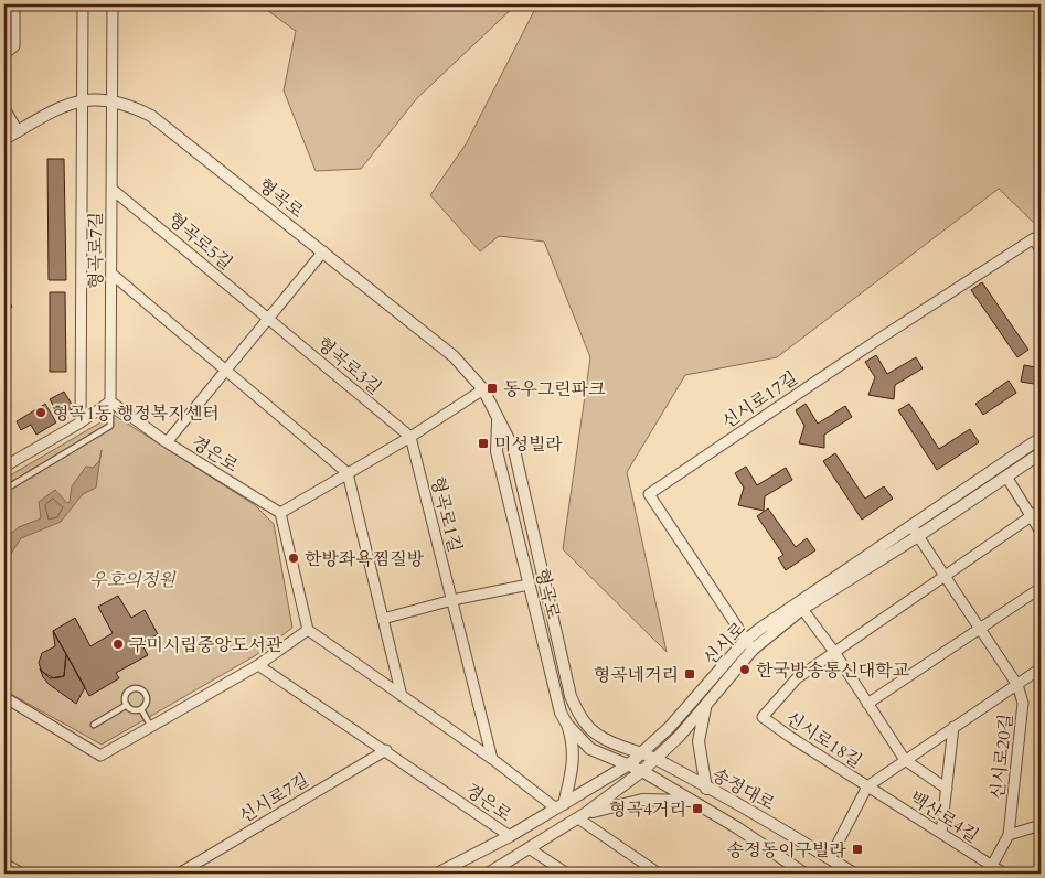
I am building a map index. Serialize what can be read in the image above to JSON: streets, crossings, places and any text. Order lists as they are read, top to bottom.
{
  "streets": {
    "street": [
      "형곡로",
      "형곡로5길",
      "형곡로7길",
      "형곡로3길",
      "신시로17길",
      "경은로",
      "형곡로1길",
      "신시로",
      "신시로18길",
      "신시로20길",
      "송정대로",
      "신시로7길",
      "백산로4길"
    ]
  },
  "crossings": [
    ["형곡로", "형곡로7길"],
    ["형곡로", "송정대로"],
    ["형곡로5길", "형곡로7길"],
    ["형곡로5길", "형곡로3길"],
    ["형곡로7길", "경은로"],
    ["형곡로3길", "형곡로1길"],
    ["신시로17길", "신시로"],
    ["경은로", "형곡로1길"],
    ["경은로", "신시로"],
    ["경은로", "신시로7길"],
    ["신시로", "신시로20길"],
    ["신시로", "송정대로"],
    ["신시로18길", "신시로20길"],
    ["신시로18길", "백산로4길"],
    ["신시로20길", "백산로4길"]
  ],
  "parks": ["우호의정원"],
  "places": {
    "transit": [
      "동우그린파크",
      "미성빌라",
      "형곡네거리",
      "형곡4거리",
      "송정동이구빌라"
    ],
    "other": [
      "형곡1동 행정복지센터",
      "한방좌욕찜질방",
      "구미시립중앙도서관",
      "한국방송통신대학교"
    ]
  }
}
